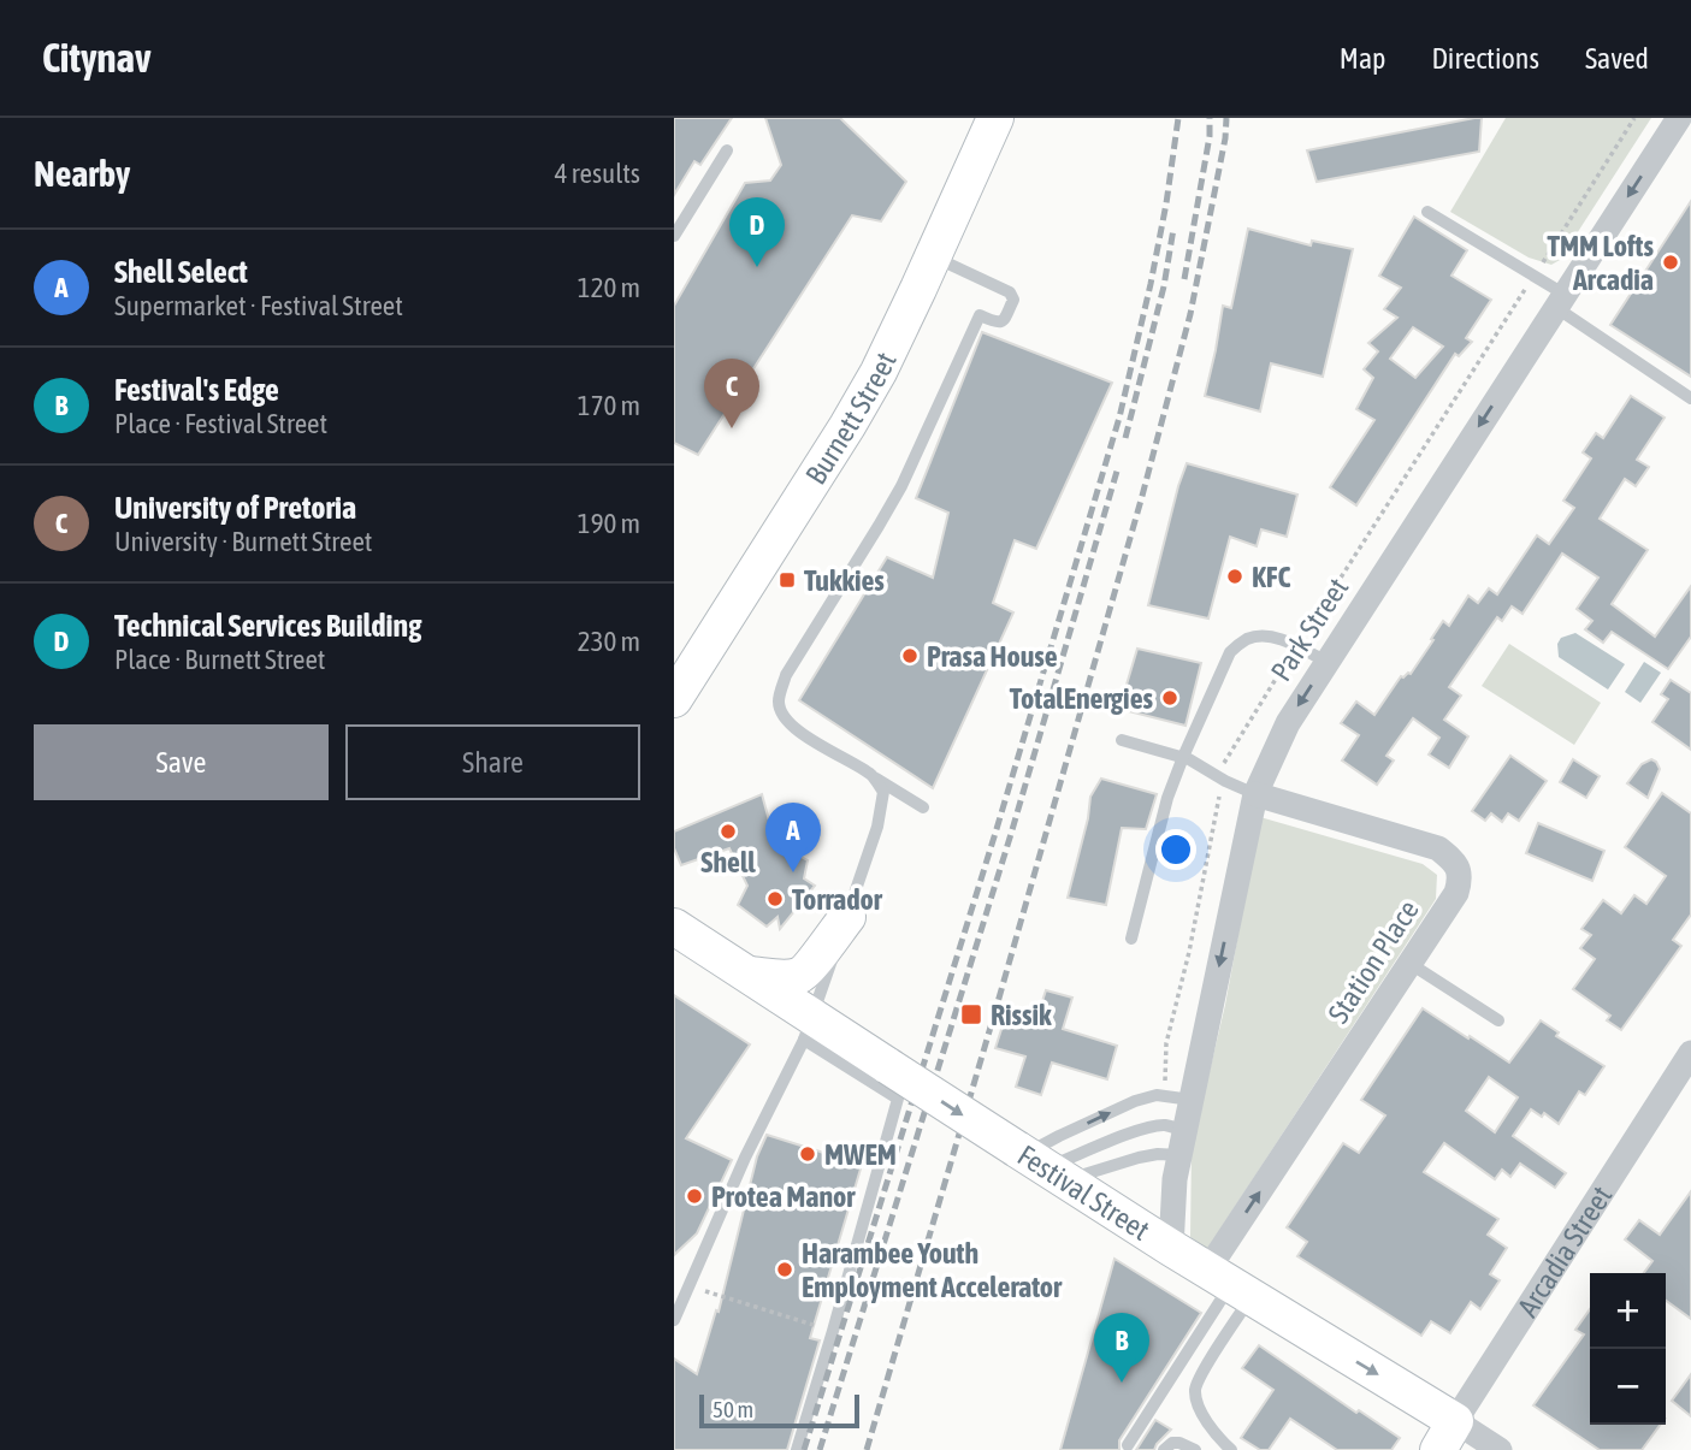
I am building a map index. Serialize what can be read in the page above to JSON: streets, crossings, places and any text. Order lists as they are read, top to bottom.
{
  "streets": {
    "street": [
      "Burnett Street",
      "Park Street",
      "Station Place",
      "Festival Street",
      "Arcadia Street"
    ]
  },
  "crossings": [
    ["Park Street", "Station Place"],
    ["Park Street", "Festival Street"],
    ["Station Place", "Festival Street"],
    ["Festival Street", "Arcadia Street"]
  ],
  "one_way": ["Park Street", "Station Place", "Festival Street"],
  "places": {
    "other": [
      "TMM Lofts Arcadia",
      "KFC",
      "Prasa House",
      "TotalEnergies",
      "Shell",
      "Torrador",
      "MWEM",
      "Protea Manor",
      "Harambee Youth Employment Accelerator"
    ],
    "transit": ["Tukkies", "Rissik"]
  },
  "scale_bar": "50 m",
  "page": {
    "header": "Citynav",
    "nav": ["Map", "Directions", "Saved"],
    "heading": ["Nearby", "4 results"],
    "pins": [
      "D",
      "C",
      "A",
      "B"
    ],
    "list": [
      {
        "mark": "A",
        "name": "Shell Select",
        "note": "Supermarket · Festival Street",
        "value": "120 m"
      },
      {
        "mark": "B",
        "name": "Festival's Edge",
        "note": "Place · Festival Street",
        "value": "170 m"
      },
      {
        "mark": "C",
        "name": "University of Pretoria",
        "note": "University · Burnett Street",
        "value": "190 m"
      },
      {
        "mark": "D",
        "name": "Technical Services Building",
        "note": "Place · Burnett Street",
        "value": "230 m"
      }
    ],
    "buttons": ["Save", "Share"],
    "map_buttons": ["+", "−"],
    "scale": "50 m"
  }
}
